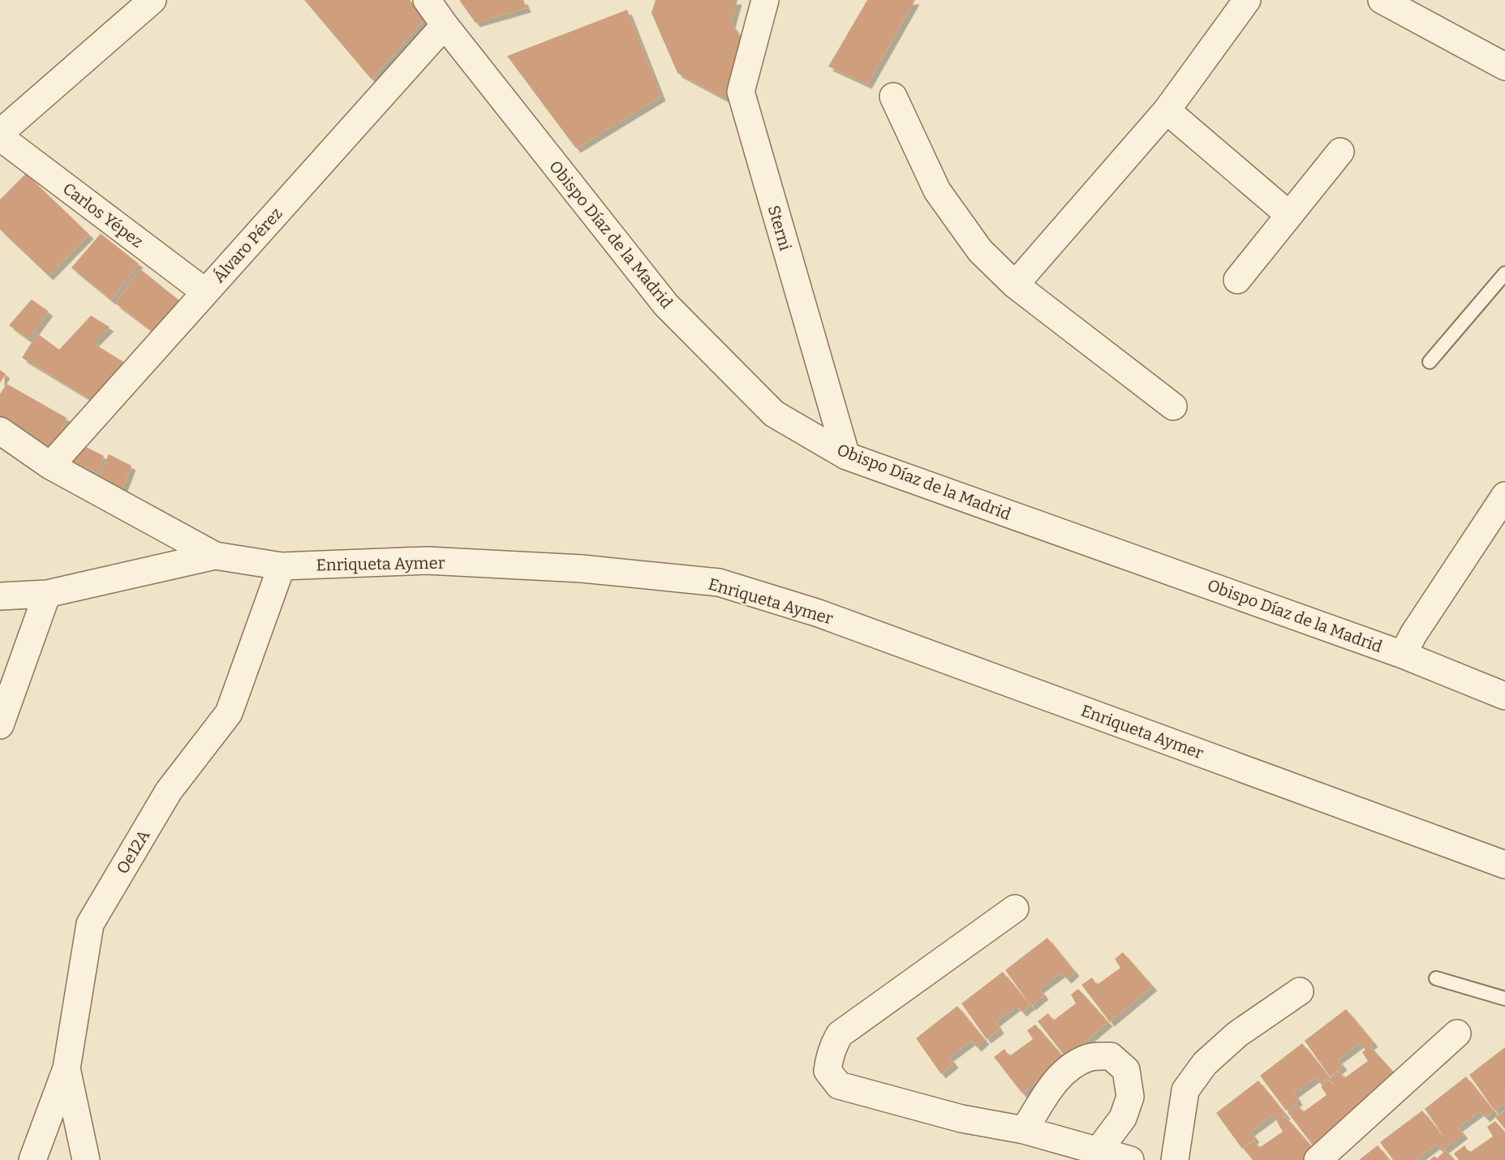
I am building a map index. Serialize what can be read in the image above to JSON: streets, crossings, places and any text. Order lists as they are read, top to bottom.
{
  "streets": {
    "street": [
      "Carlos Yépez",
      "Sterni",
      "Obispo Díaz de la Madrid",
      "Álvaro Pérez",
      "Enriqueta Aymer",
      "Oe12A"
    ]
  },
  "crossings": [
    ["Carlos Yépez", "Álvaro Pérez"],
    ["Sterni", "Obispo Díaz de la Madrid"],
    ["Obispo Díaz de la Madrid", "Álvaro Pérez"],
    ["Álvaro Pérez", "Enriqueta Aymer"],
    ["Enriqueta Aymer", "Oe12A"]
  ]
}
